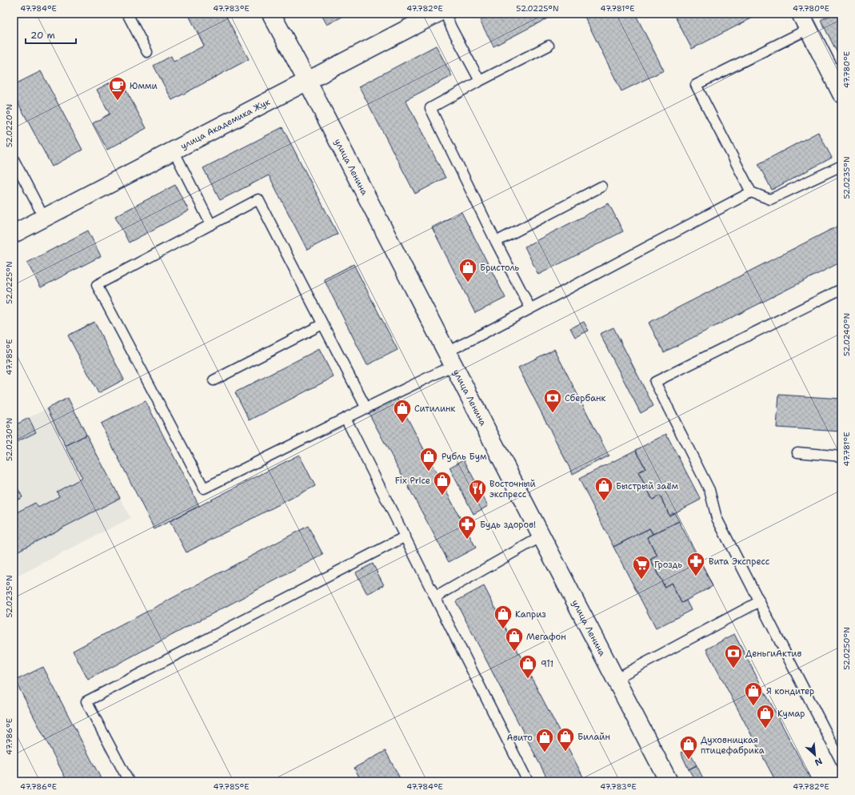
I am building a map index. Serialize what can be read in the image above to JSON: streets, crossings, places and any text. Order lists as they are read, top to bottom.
{
  "streets": {
    "main road": ["улица Академика Жук", "улица Ленина"]
  },
  "crossings": [
    ["улица Академика Жук", "улица Ленина"]
  ],
  "places": {
    "cafe": ["Юмми"],
    "shop": [
      "Бристоль",
      "Ситилинк",
      "Рубль Бум",
      "Fix Price",
      "Быстрый заём",
      "Каприз",
      "Мегафон",
      "911",
      "Я кондитер",
      "Кумар",
      "Билайн",
      "Авито",
      "Духовницкая птицефабрика"
    ],
    "bank": ["Сбербанк", "ДеньгиАктив"],
    "restaurant": ["Восточный экспресс"],
    "pharmacy": ["Будь здоров!", "Вита Экспресс"],
    "supermarket": ["Гроздь"]
  },
  "scale_bar": "20 m",
  "north": "bottom right",
  "coordinates": [
    "47.784°E",
    "47.783°E",
    "47.782°E",
    "52.0225°N",
    "47.781°E",
    "47.780°E",
    "52.0220°N",
    "52.0235°N",
    "52.0240°N",
    "47.785°E",
    "52.0230°N",
    "52.0250°N",
    "47.786°E"
  ]
}
